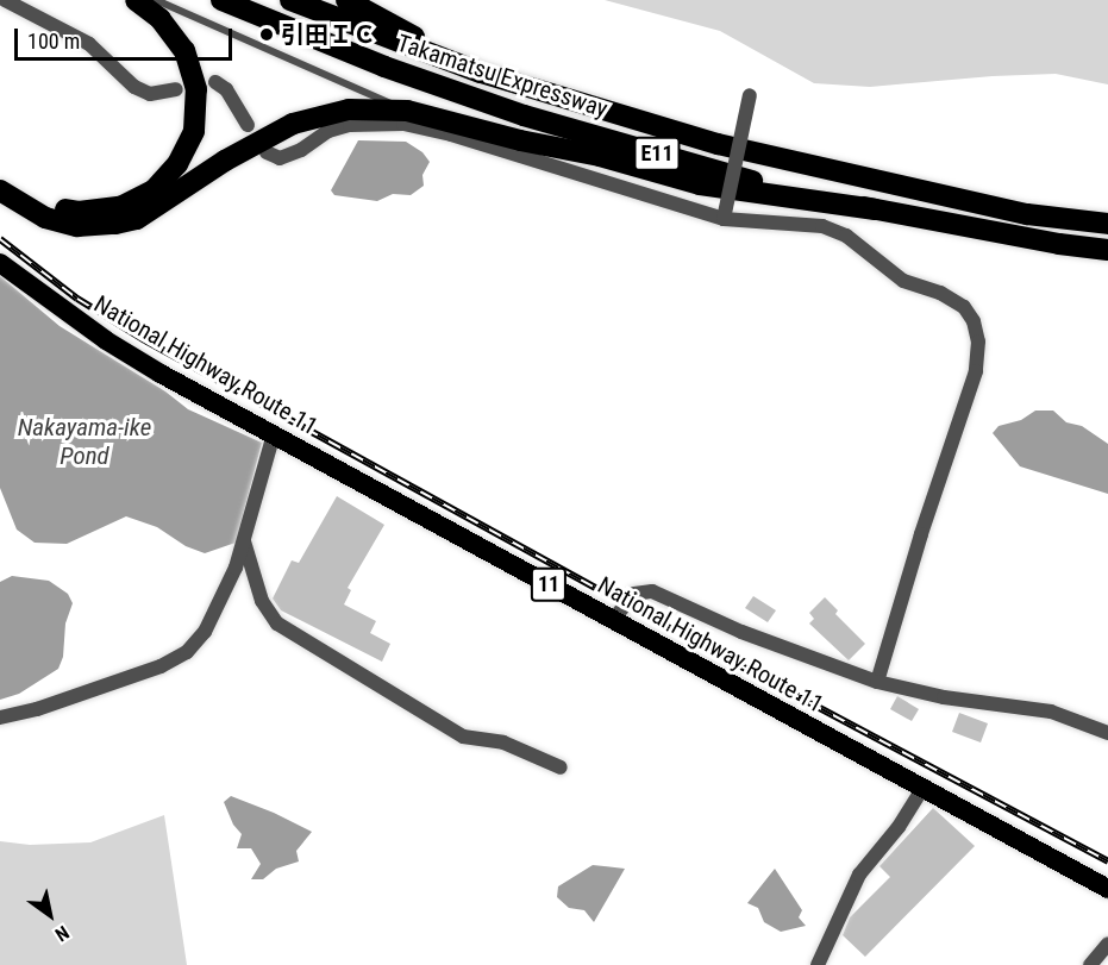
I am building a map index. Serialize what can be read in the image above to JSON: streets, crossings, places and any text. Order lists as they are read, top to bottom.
{
  "streets": {
    "highway": [
      "Takamatsu Expressway",
      "E11",
      "National Highway Route 11",
      "11"
    ]
  },
  "water": ["Nakayama-ike Pond"],
  "places": ["引田ＩＣ"],
  "scale_bar": "100 m",
  "north": "bottom right"
}
